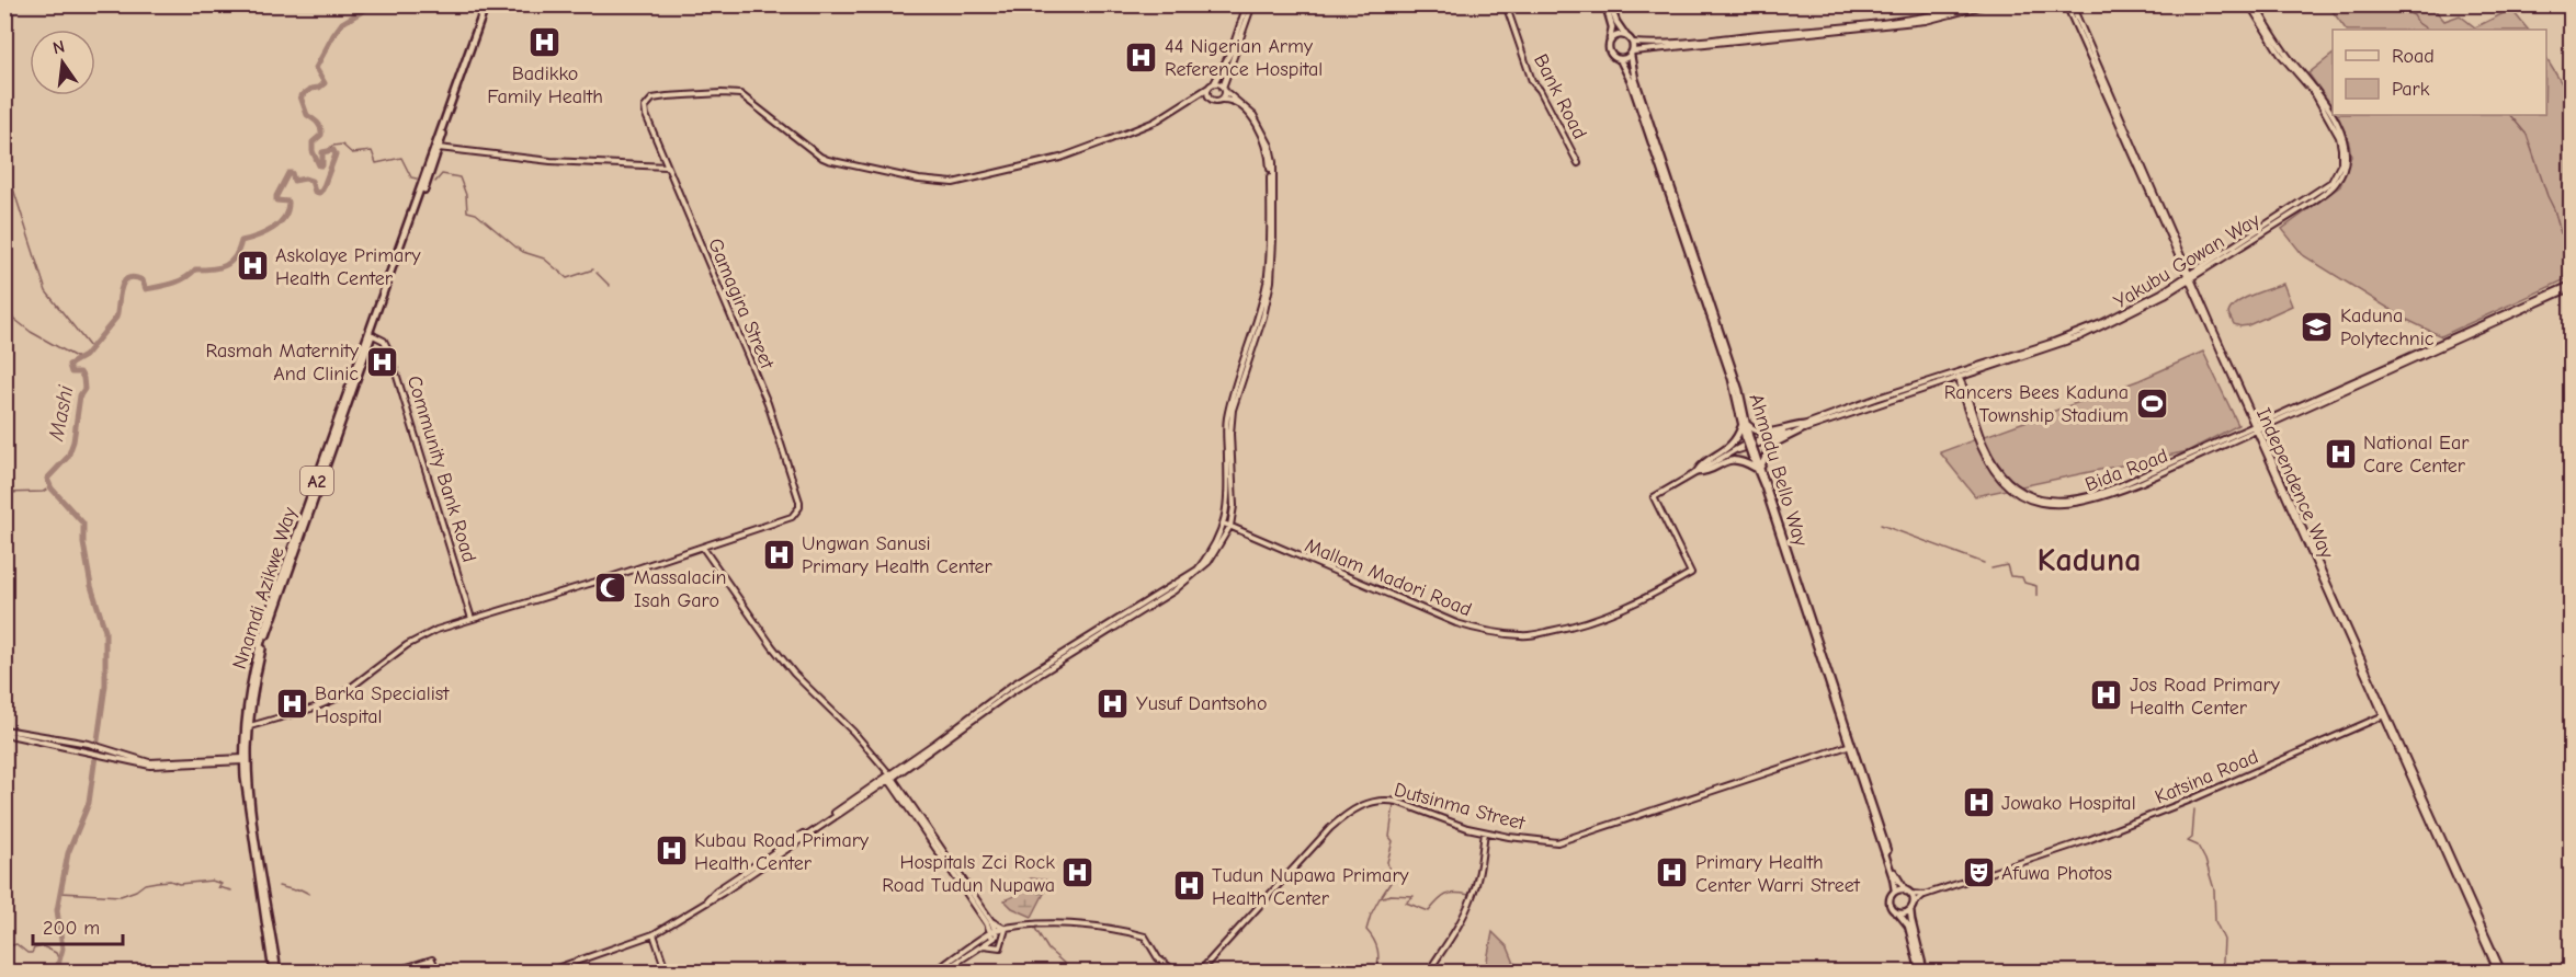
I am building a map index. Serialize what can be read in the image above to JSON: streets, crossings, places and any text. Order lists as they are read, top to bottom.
{
  "streets": {
    "highway": ["A2", "Nnamdi Azikwe Way"],
    "main road": ["Ahmadu Bello Way"],
    "street": [
      "Bank Road",
      "Yakubu Gowan Way",
      "Gamagira Street",
      "Community Bank Road",
      "Bida Road",
      "Independence Way",
      "Mallam Madori Road",
      "Katsina Road",
      "Dutsinma Street"
    ]
  },
  "crossings": [
    ["Yakubu Gowan Way", "Bida Road"],
    ["Yakubu Gowan Way", "Independence Way"],
    ["Yakubu Gowan Way", "Mallam Madori Road"],
    ["Gamagira Street", "Community Bank Road"],
    ["Gamagira Street", "Nnamdi Azikwe Way"],
    ["Community Bank Road", "Nnamdi Azikwe Way"],
    ["Ahmadu Bello Way", "Katsina Road"],
    ["Ahmadu Bello Way", "Dutsinma Street"],
    ["Bida Road", "Independence Way"],
    ["Independence Way", "Katsina Road"]
  ],
  "districts": ["Kaduna"],
  "water": ["Mashi"],
  "places": {
    "hospital": [
      "Badikko Family Health",
      "44 Nigerian Army Reference Hospital",
      "Askolaye Primary Health Center",
      "Rasmah Maternity And Clinic",
      "National Ear Care Center",
      "Ungwan Sanusi Primary Health Center",
      "Jos Road Primary Health Center",
      "Yusuf Dantsoho",
      "Barka Specialist Hospital",
      "Jowako Hospital",
      "Kubau Road Primary Health Center",
      "Hospitals Zci Rock Road Tudun Nupawa",
      "Primary Health Center Warri Street",
      "Tudun Nupawa Primary Health Center"
    ],
    "school or university": ["Kaduna Polytechnic"],
    "sports": ["Rancers Bees Kaduna Township Stadium"],
    "mosque": ["Massalacin Isah Garo"],
    "theatre": ["Afuwa Photos"]
  },
  "legend": ["Road", "Park"],
  "scale_bar": "200 m",
  "north": "top"
}
